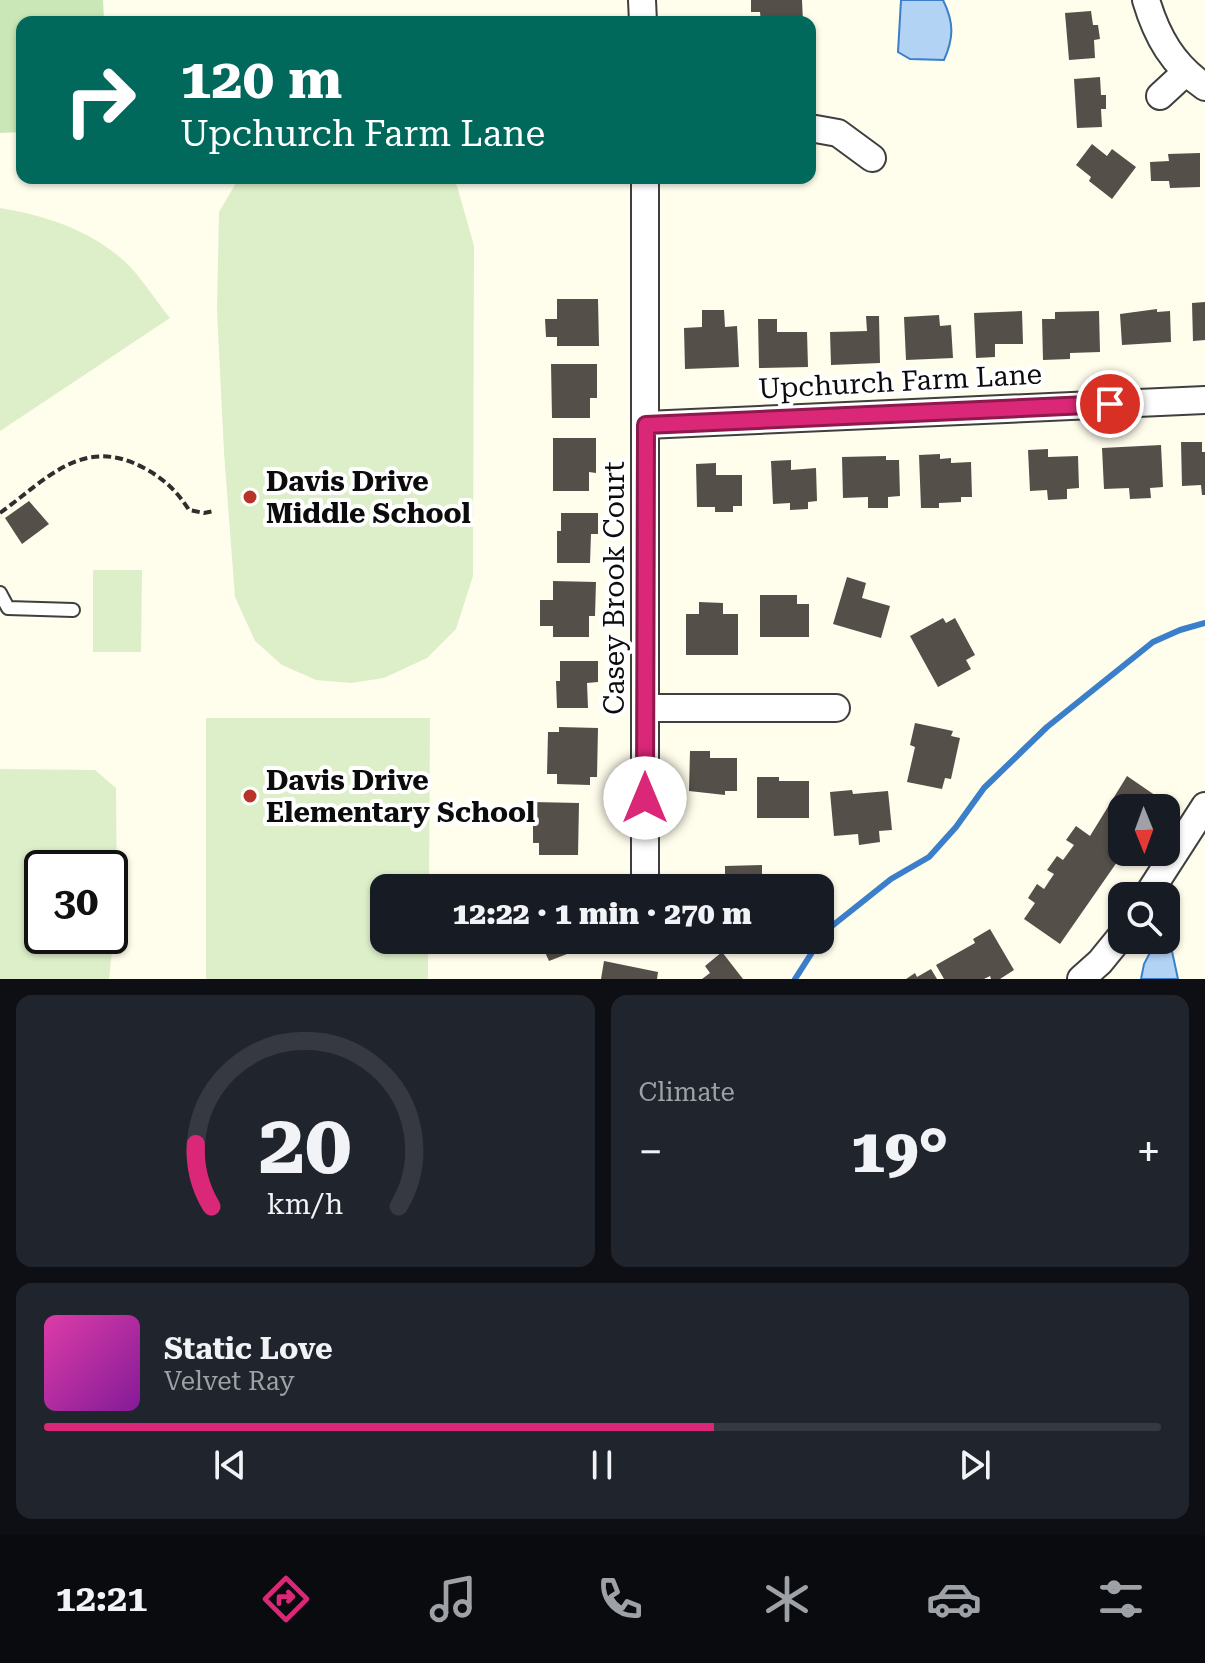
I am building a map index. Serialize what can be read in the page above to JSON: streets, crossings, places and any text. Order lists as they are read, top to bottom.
{
  "streets": {
    "street": ["Upchurch Farm Lane", "Casey Brook Court"]
  },
  "crossings": [
    ["Upchurch Farm Lane", "Casey Brook Court"]
  ],
  "places": ["Davis Drive Middle School", "Davis Drive Elementary School"],
  "north": "bottom",
  "page": {
    "turn": ["120 m", "Upchurch Farm Lane"],
    "limit": "30",
    "trip": "12:22 · 1 min · 270 m",
    "tile": "Climate",
    "heat": ["−", "19°", "+"],
    "song": ["Static Love", "Velvet Ray"],
    "tabs": "12:21",
    "gauge": ["20", "km/h"]
  }
}
